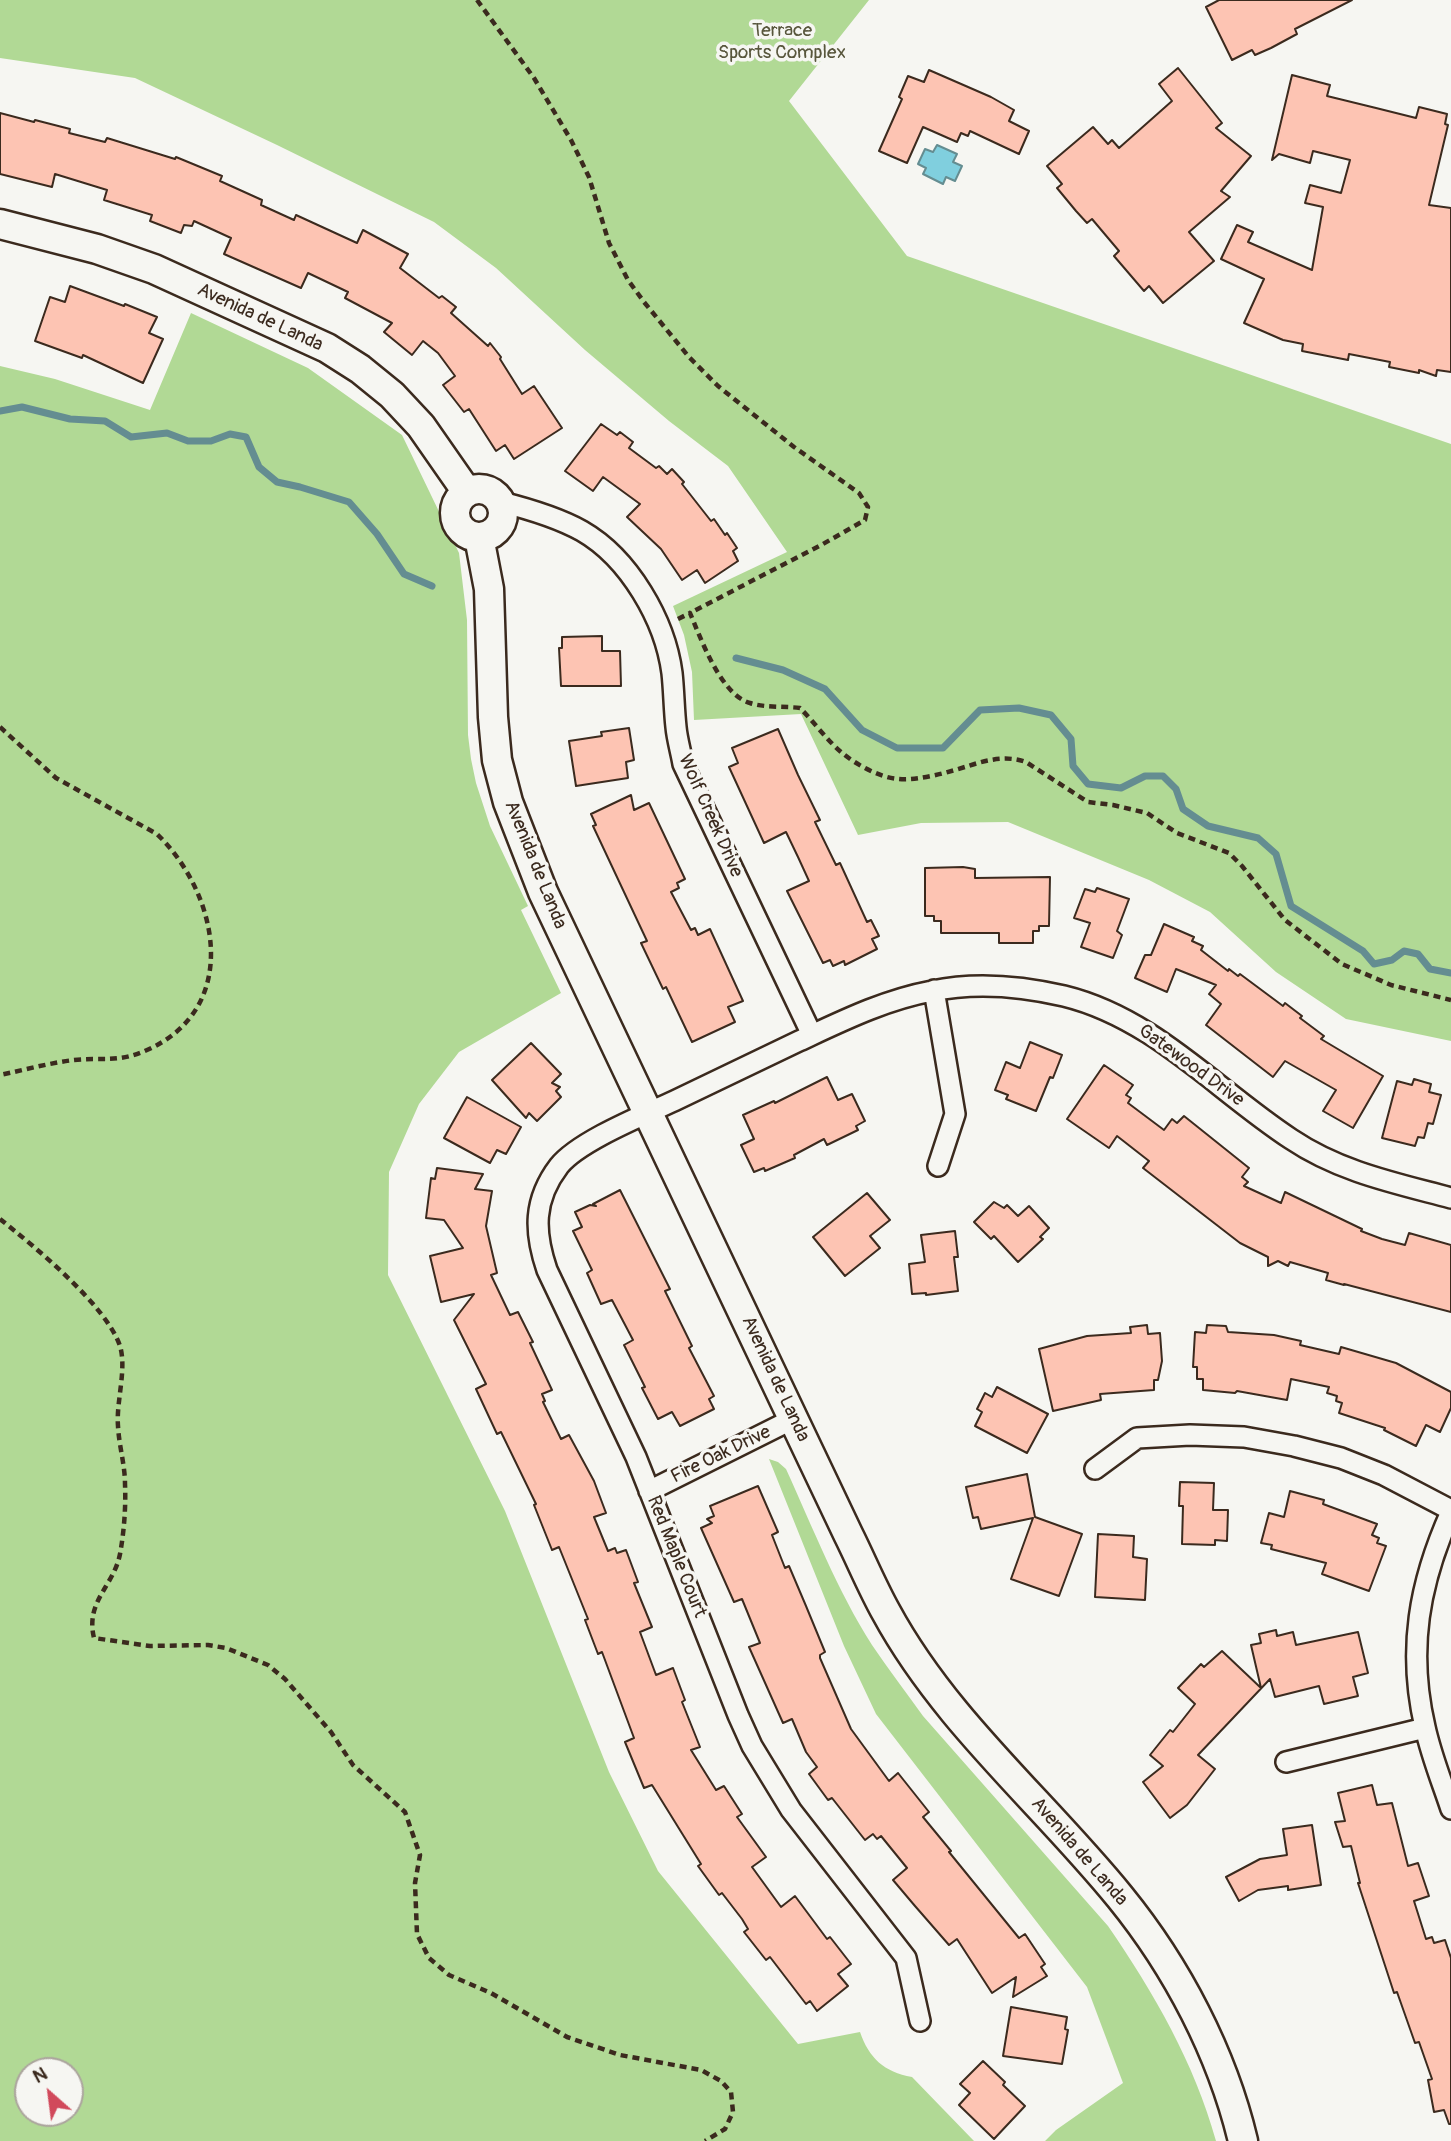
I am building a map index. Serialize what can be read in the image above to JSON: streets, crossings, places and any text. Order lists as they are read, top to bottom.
{
  "streets": {
    "street": [
      "Avenida de Landa",
      "Wolf Creek Drive",
      "Gatewood Drive",
      "Fire Oak Drive",
      "Red Maple Court"
    ]
  },
  "crossings": [
    ["Avenida de Landa", "Wolf Creek Drive"],
    ["Avenida de Landa", "Gatewood Drive"],
    ["Avenida de Landa", "Fire Oak Drive"],
    ["Avenida de Landa", "Red Maple Court"],
    ["Wolf Creek Drive", "Gatewood Drive"],
    ["Gatewood Drive", "Red Maple Court"],
    ["Fire Oak Drive", "Red Maple Court"]
  ],
  "parks": ["Terrace Sports Complex"],
  "north": "top left"
}
